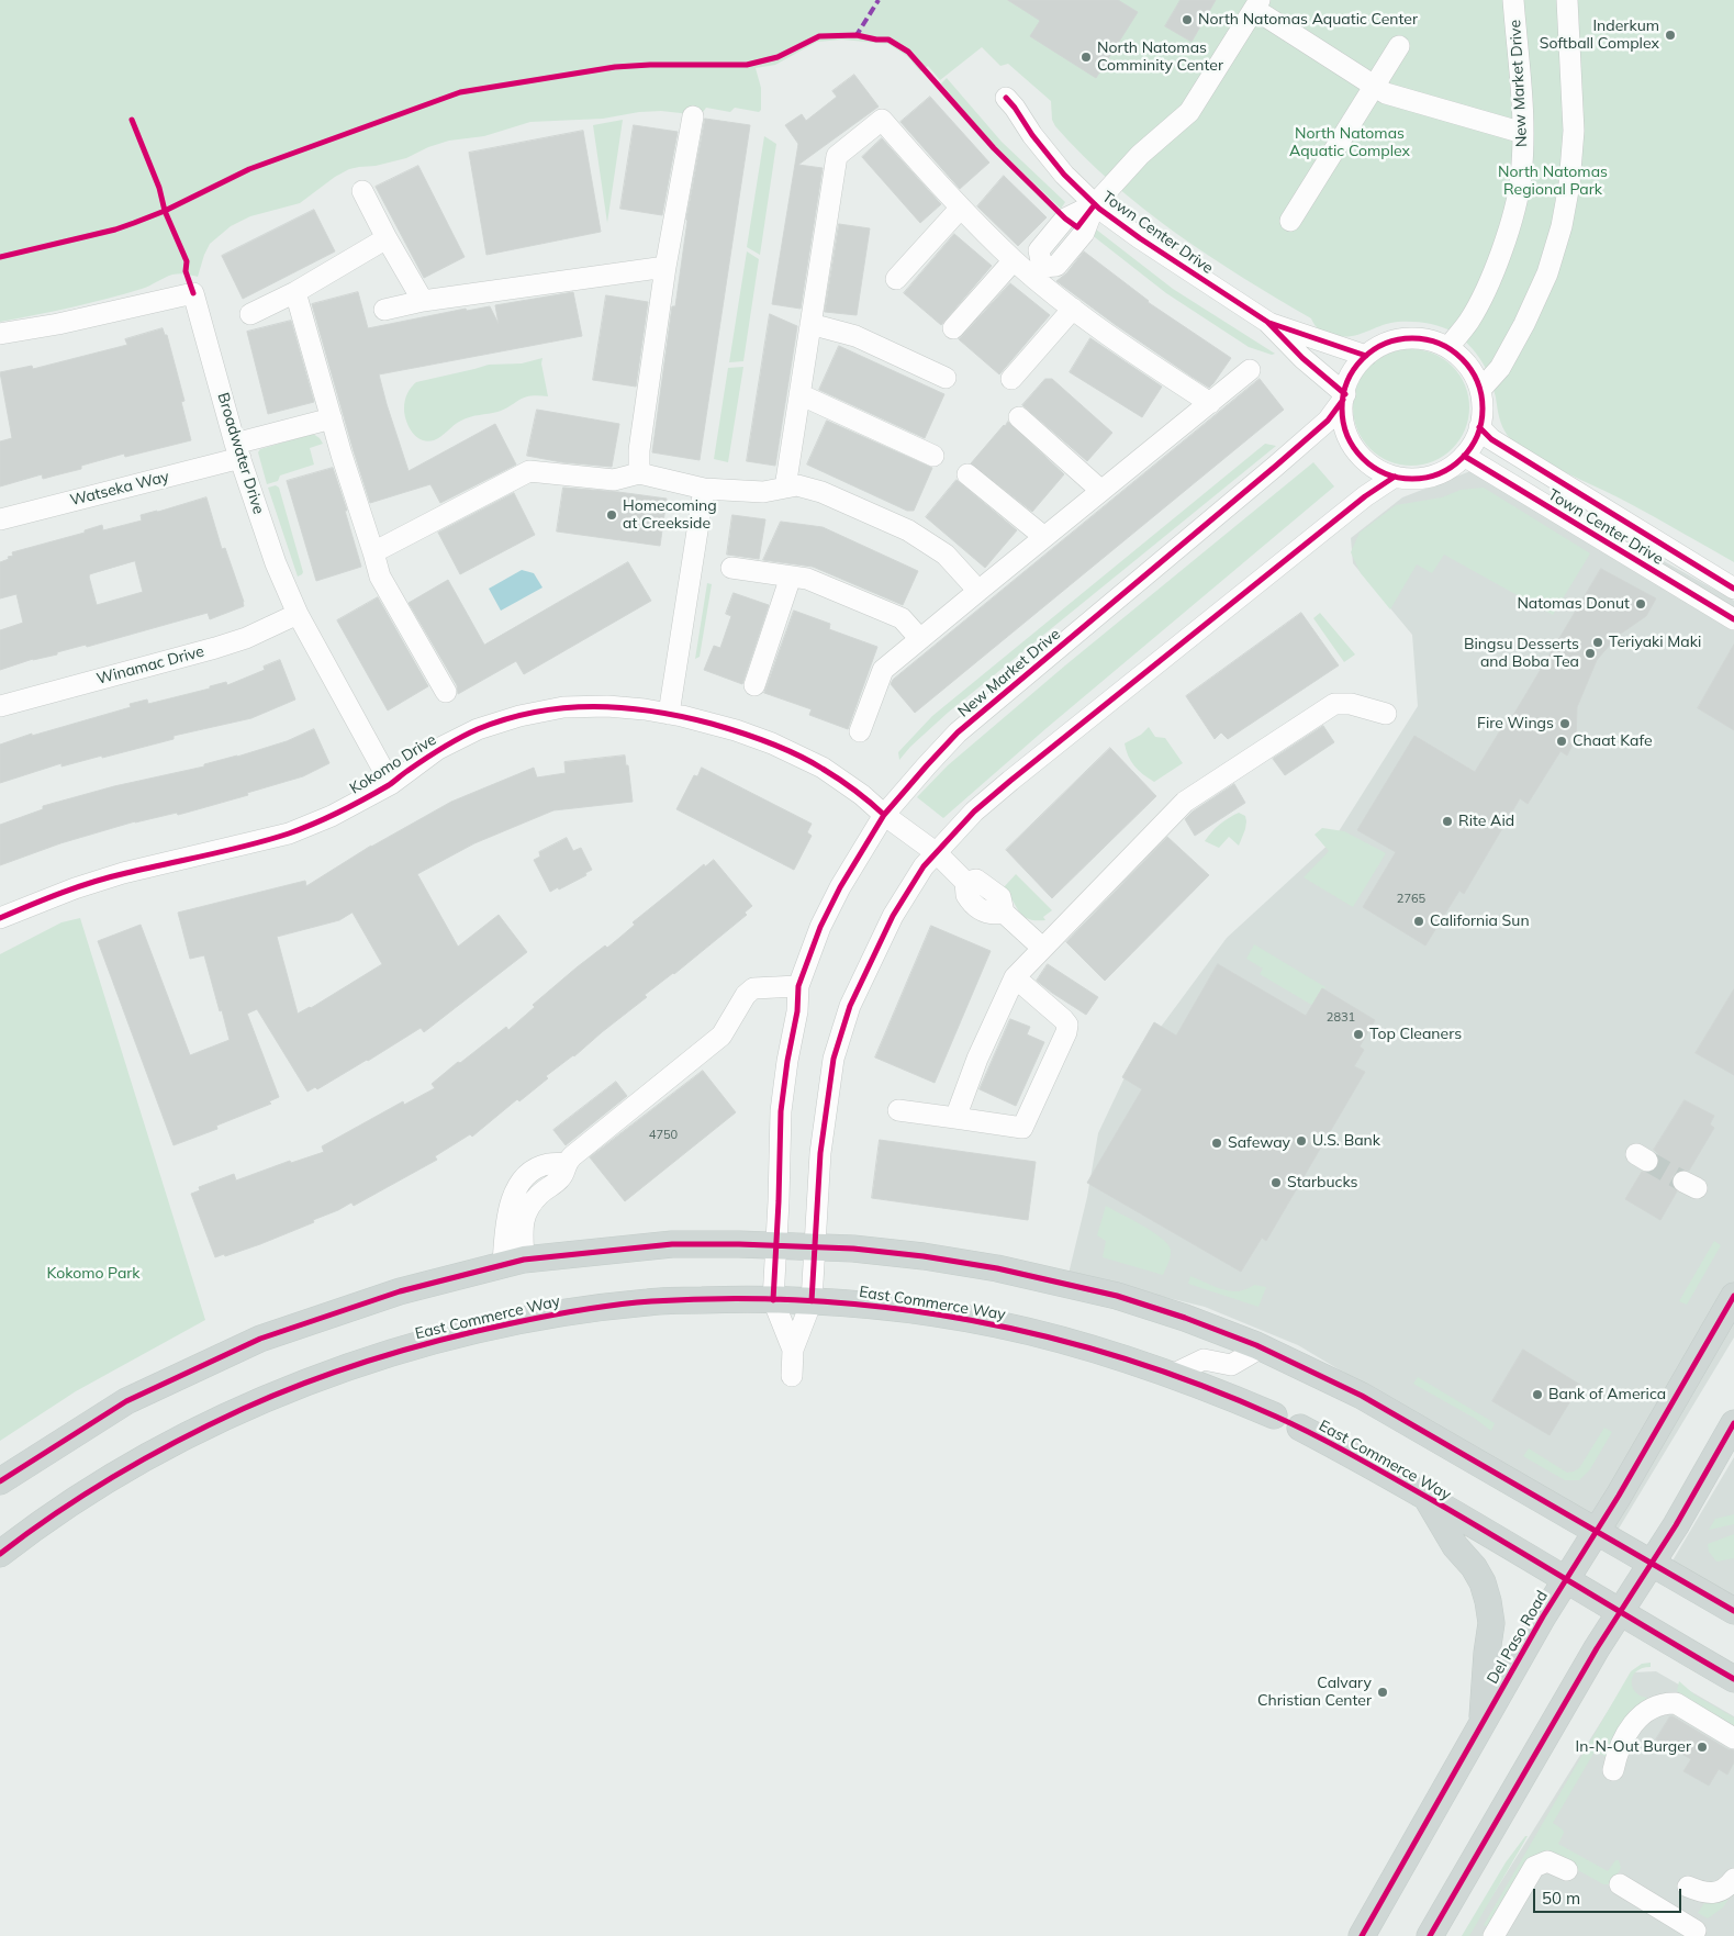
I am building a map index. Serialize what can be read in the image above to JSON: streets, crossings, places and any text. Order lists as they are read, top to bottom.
{
  "streets": {
    "main road": ["East Commerce Way", "Del Paso Road"],
    "street": [
      "New Market Drive",
      "Town Center Drive",
      "Broadwater Drive",
      "Watseka Way",
      "Winamac Drive",
      "Kokomo Drive"
    ]
  },
  "crossings": [
    ["New Market Drive", "Town Center Drive"],
    ["New Market Drive", "Kokomo Drive"],
    ["New Market Drive", "East Commerce Way"],
    ["Broadwater Drive", "Watseka Way"],
    ["Broadwater Drive", "Winamac Drive"],
    ["Broadwater Drive", "Kokomo Drive"],
    ["East Commerce Way", "Del Paso Road"]
  ],
  "parks": ["North Natomas Aquatic Complex", "North Natomas Regional Park", "Kokomo Park"],
  "places": [
    "North Natomas Aquatic Center",
    "Inderkum Softball Complex",
    "North Natomas Comminity Center",
    "Homecoming at Creekside",
    "Natomas Donut",
    "Teriyaki Maki",
    "Bingsu Desserts and Boba Tea",
    "Fire Wings",
    "Chaat Kafe",
    "Rite Aid",
    "California Sun",
    "Top Cleaners",
    "U.S. Bank",
    "Safeway",
    "Starbucks",
    "Bank of America",
    "Calvary Christian Center",
    "In-N-Out Burger"
  ],
  "house_numbers": ["2765", "2831", "4750"],
  "scale_bar": "50 m"
}
